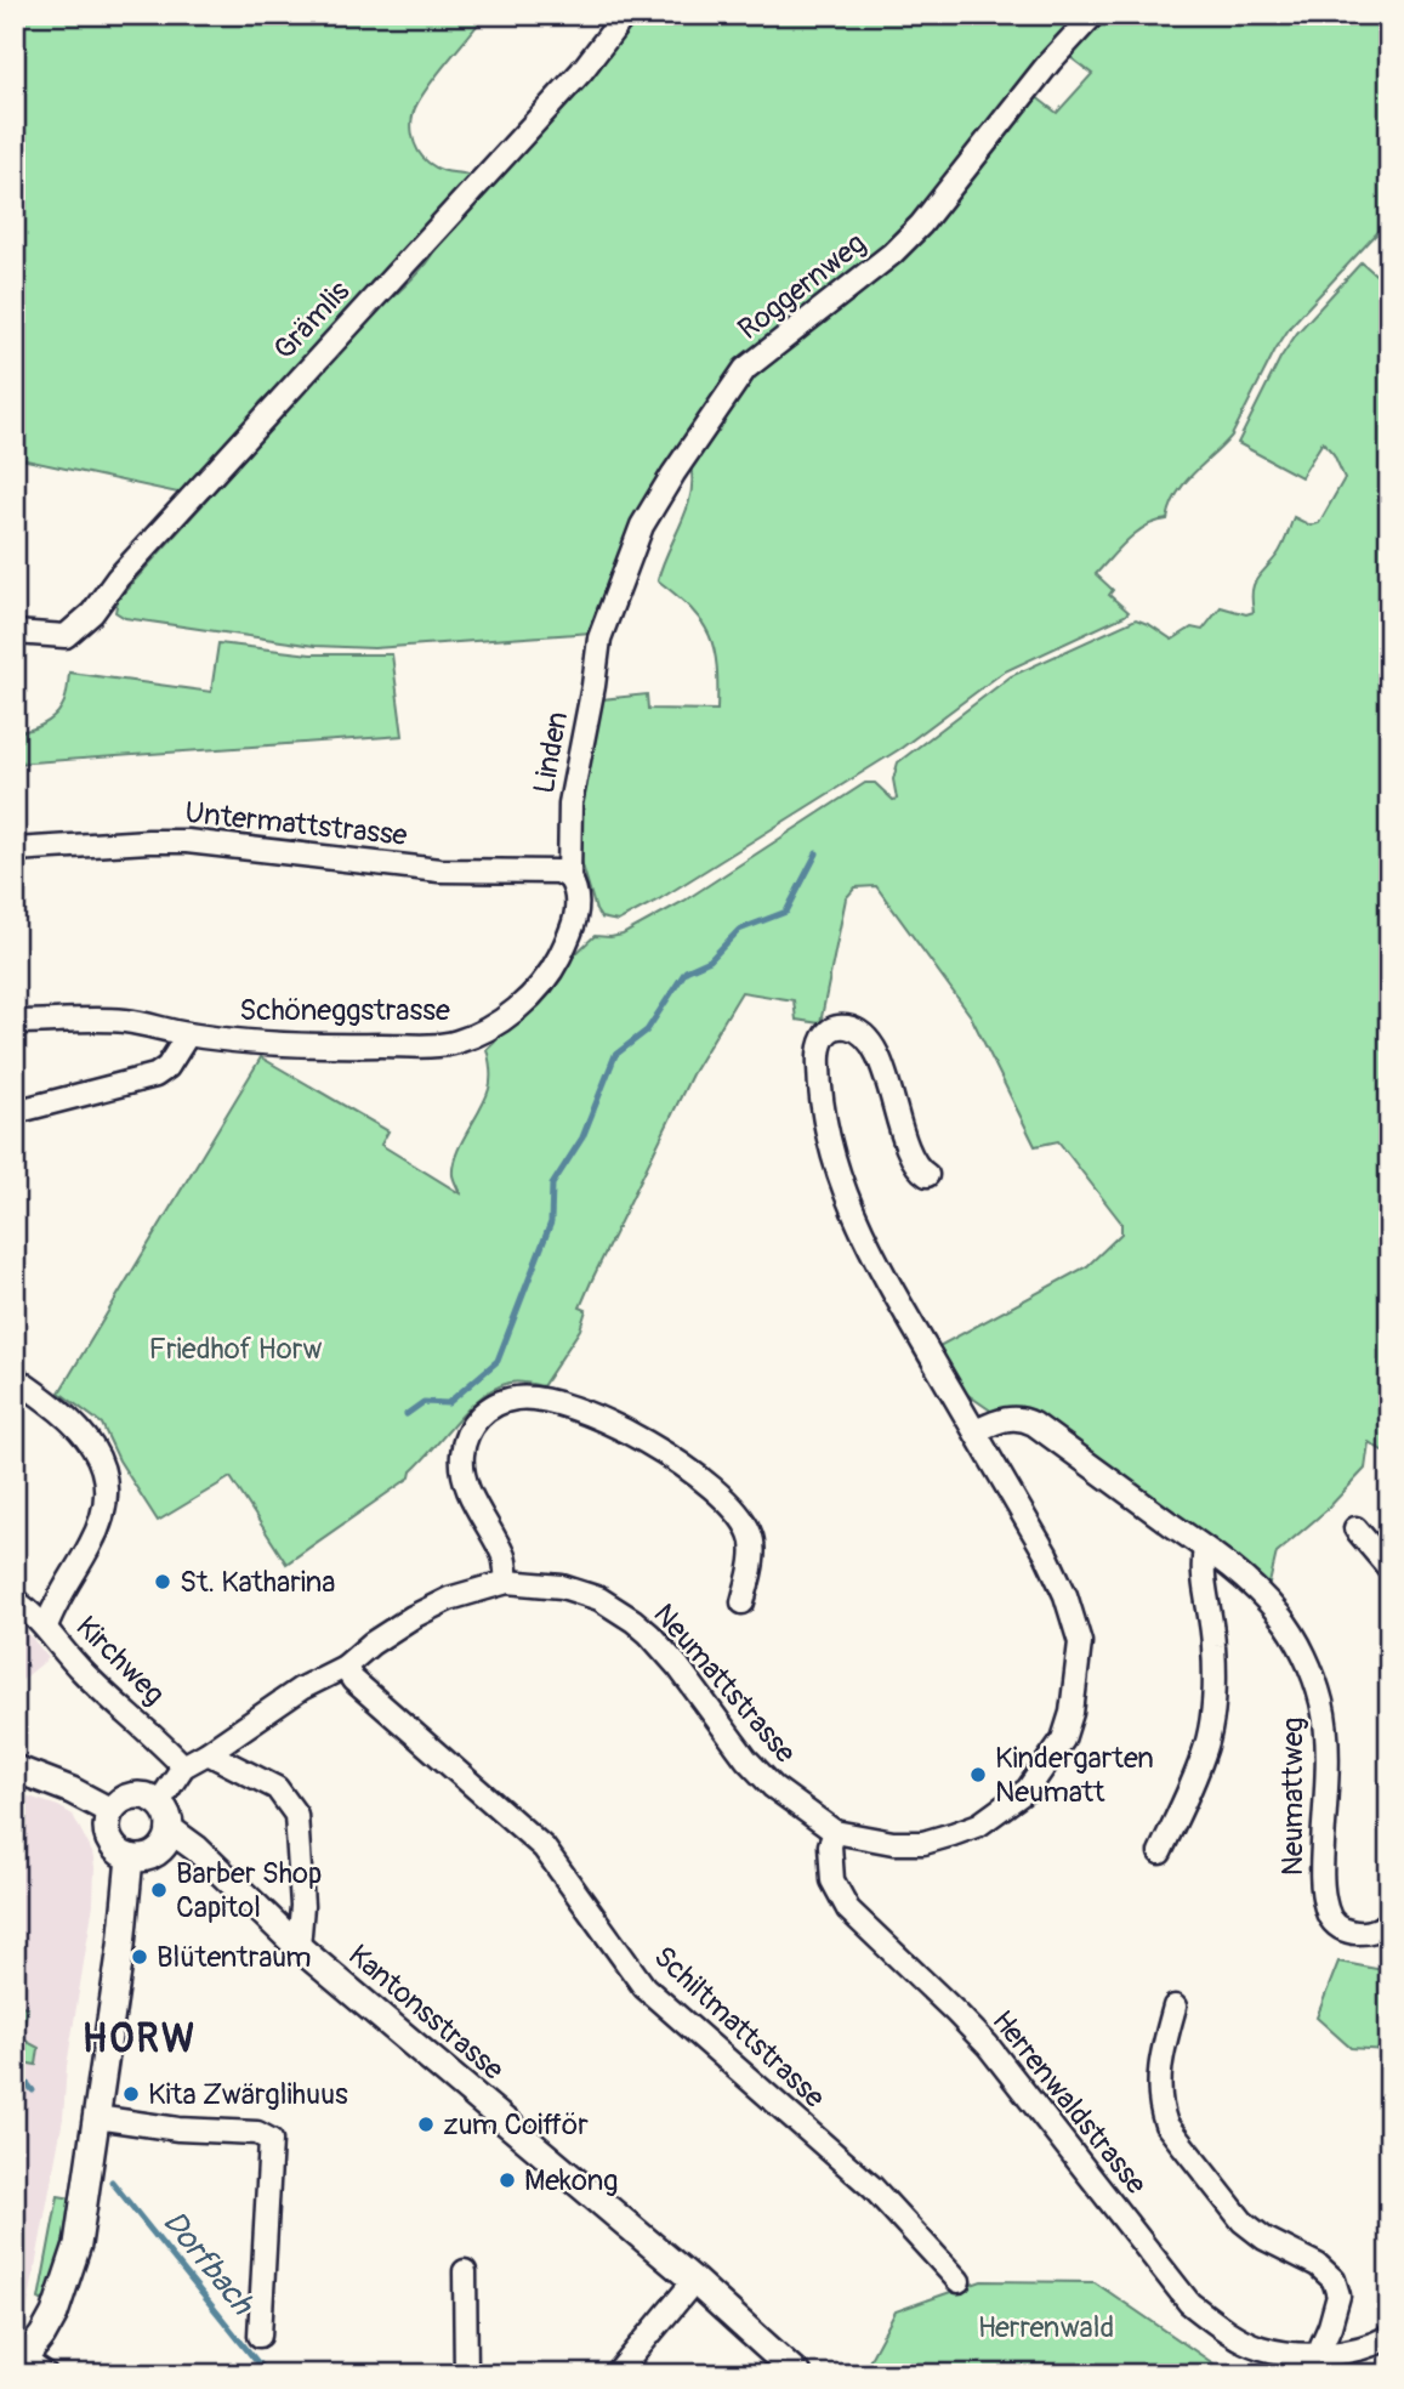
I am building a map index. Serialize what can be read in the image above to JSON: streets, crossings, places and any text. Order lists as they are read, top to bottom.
{
  "streets": {
    "main road": ["Kantonsstrasse"],
    "street": [
      "Roggernweg",
      "Grämlis",
      "Linden",
      "Untermattstrasse",
      "Schöneggstrasse",
      "Kirchweg",
      "Neumattstrasse",
      "Neumattweg",
      "Schiltmattstrasse",
      "Herrenwaldstrasse"
    ]
  },
  "crossings": [
    ["Roggernweg", "Linden"],
    ["Linden", "Untermattstrasse"],
    ["Linden", "Schöneggstrasse"],
    ["Untermattstrasse", "Schöneggstrasse"],
    ["Kirchweg", "Neumattstrasse"],
    ["Neumattstrasse", "Neumattweg"],
    ["Neumattstrasse", "Kantonsstrasse"],
    ["Neumattstrasse", "Schiltmattstrasse"],
    ["Neumattstrasse", "Herrenwaldstrasse"]
  ],
  "districts": ["HORW"],
  "water": ["Dorfbach"],
  "parks": ["Friedhof Horw", "Herrenwald"],
  "places": [
    "St. Katharina",
    "Kindergarten Neumatt",
    "Barber Shop Capitol",
    "Blütentraum",
    "Kita Zwärglihuus",
    "zum Coifför",
    "Mekong"
  ]
}
